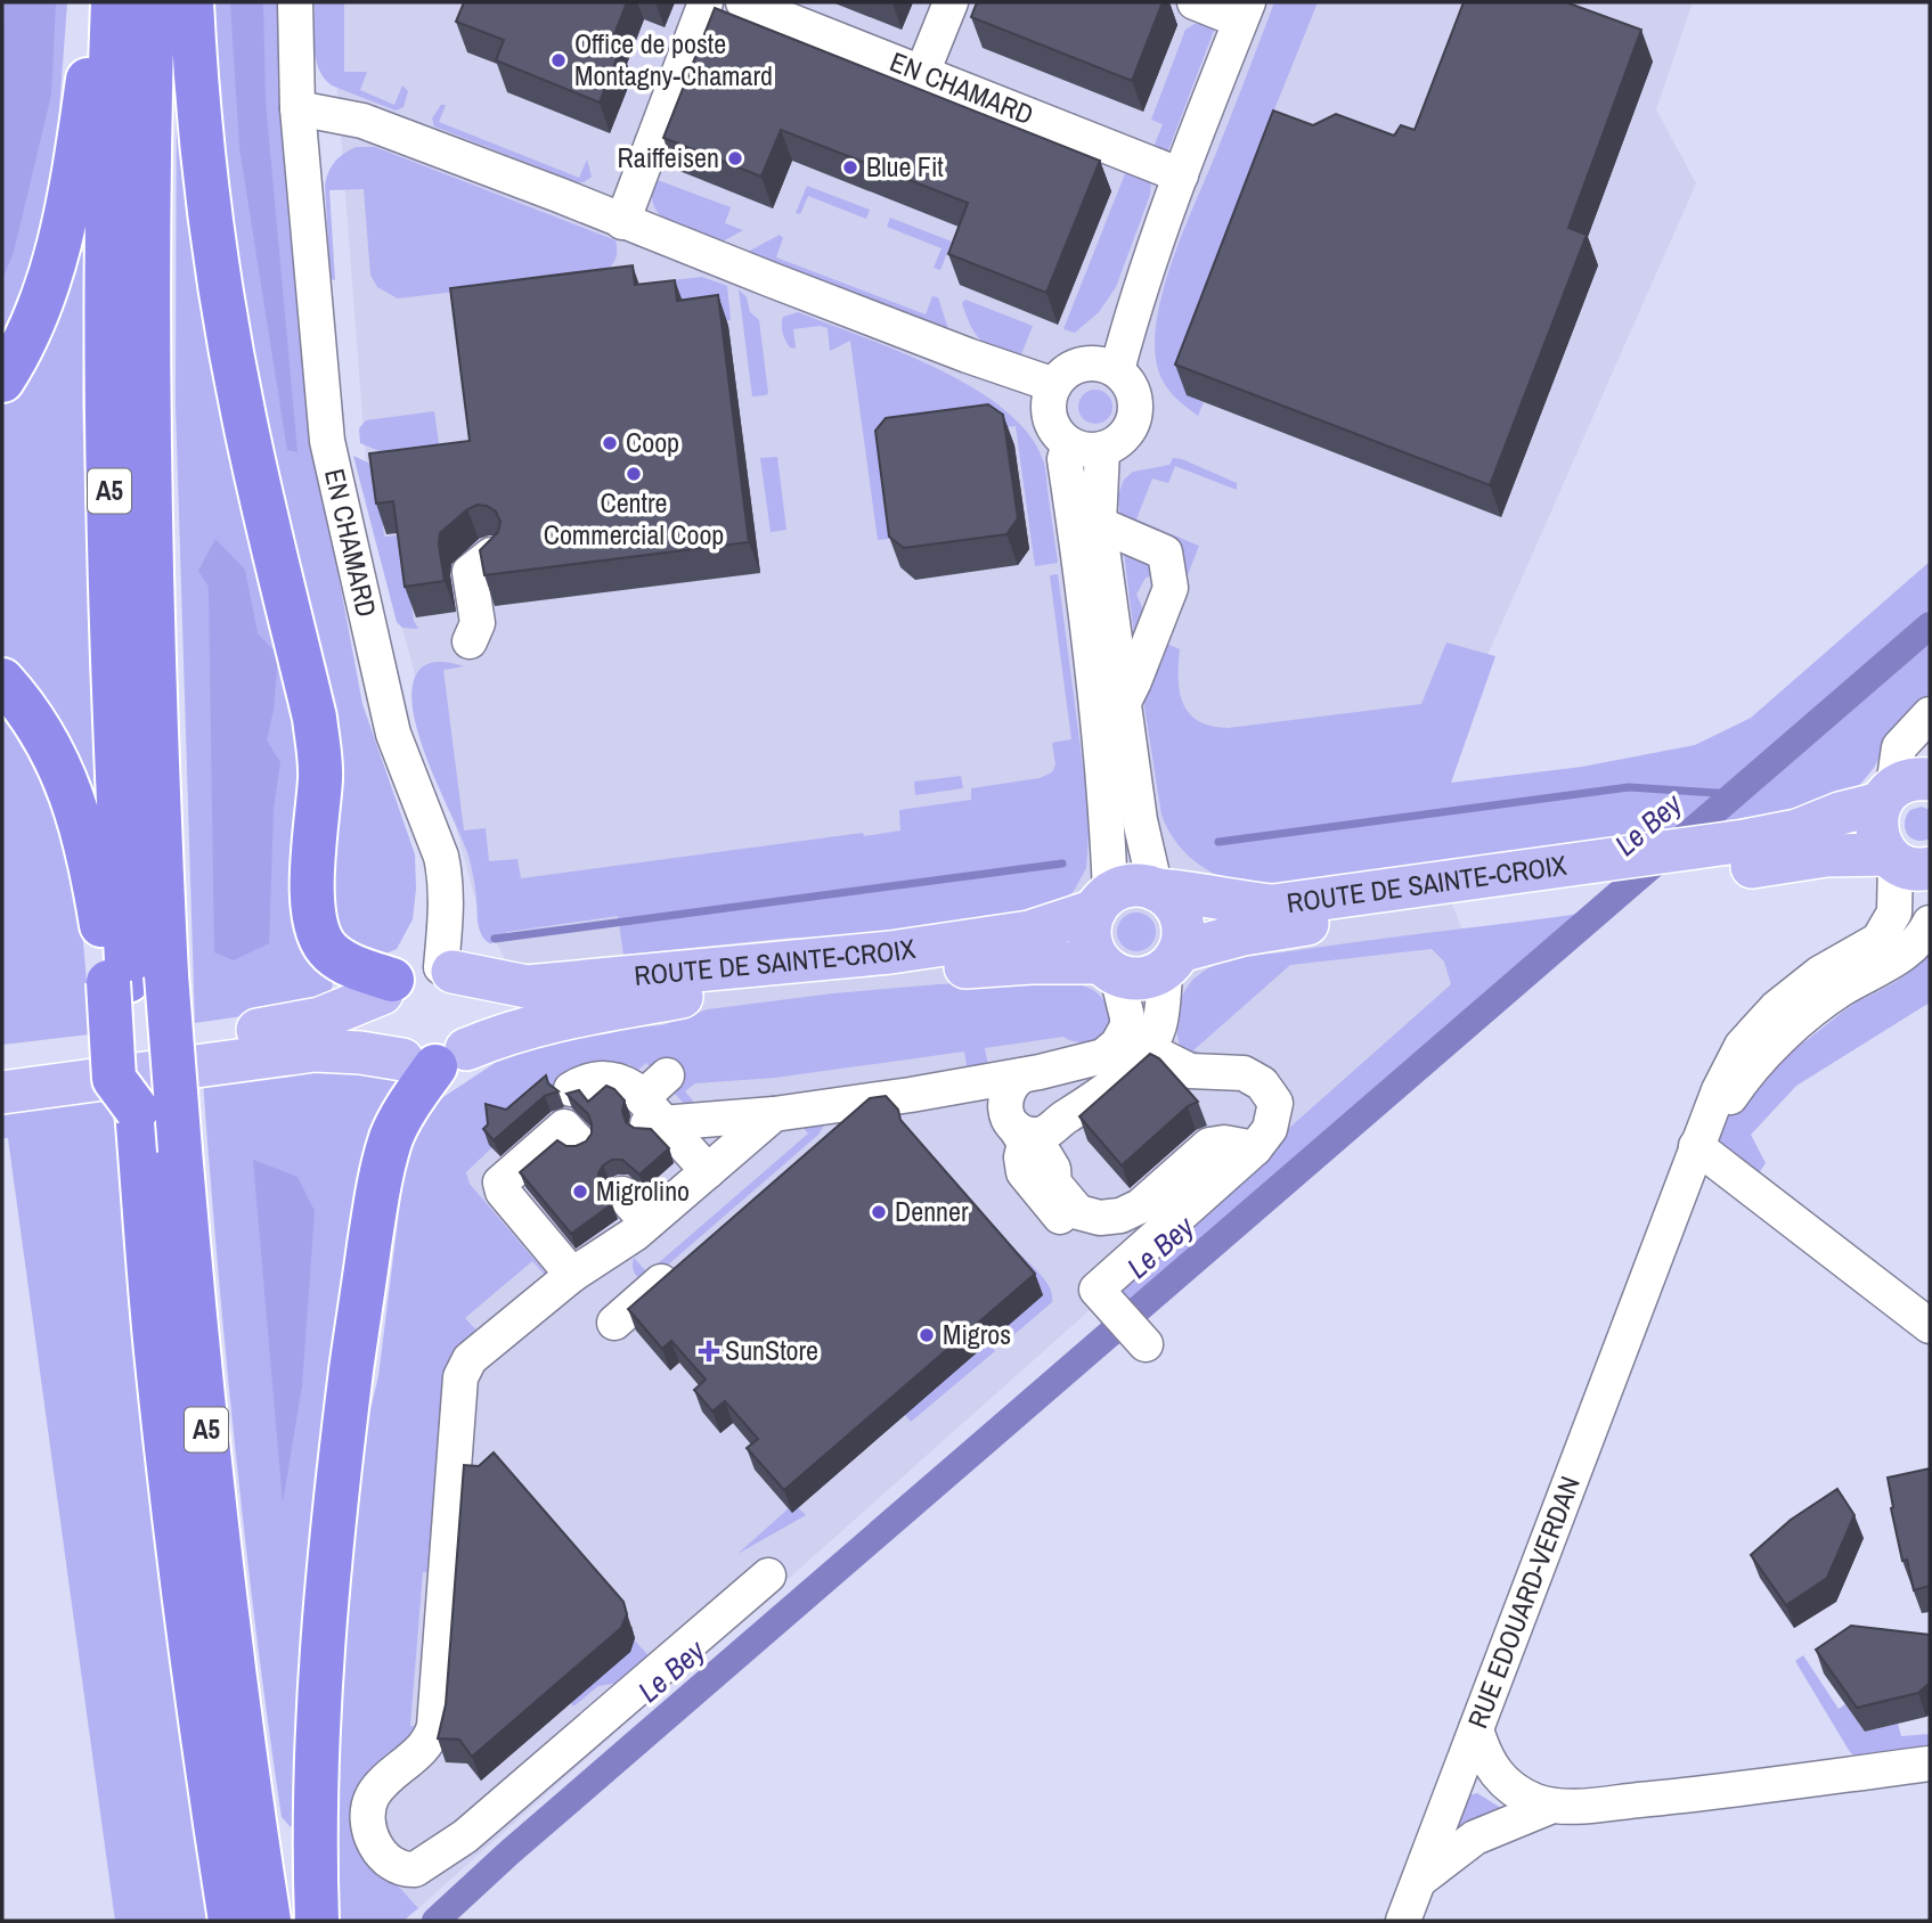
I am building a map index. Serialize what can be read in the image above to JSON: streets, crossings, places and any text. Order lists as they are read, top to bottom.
{
  "streets": {
    "highway": ["A5"],
    "main road": ["ROUTE DE SAINTE-CROIX"],
    "street": ["EN CHAMARD", "RUE EDOUARD-VERDAN"]
  },
  "crossings": [
    ["EN CHAMARD", "ROUTE DE SAINTE-CROIX"]
  ],
  "water": ["Le Bey"],
  "places": {
    "other": [
      "Office de poste Montagny-Chamard",
      "Raiffeisen",
      "Blue Fit",
      "Coop",
      "Centre Commercial Coop",
      "Migrolino",
      "Denner",
      "Migros"
    ],
    "health": ["SunStore"]
  }
}
